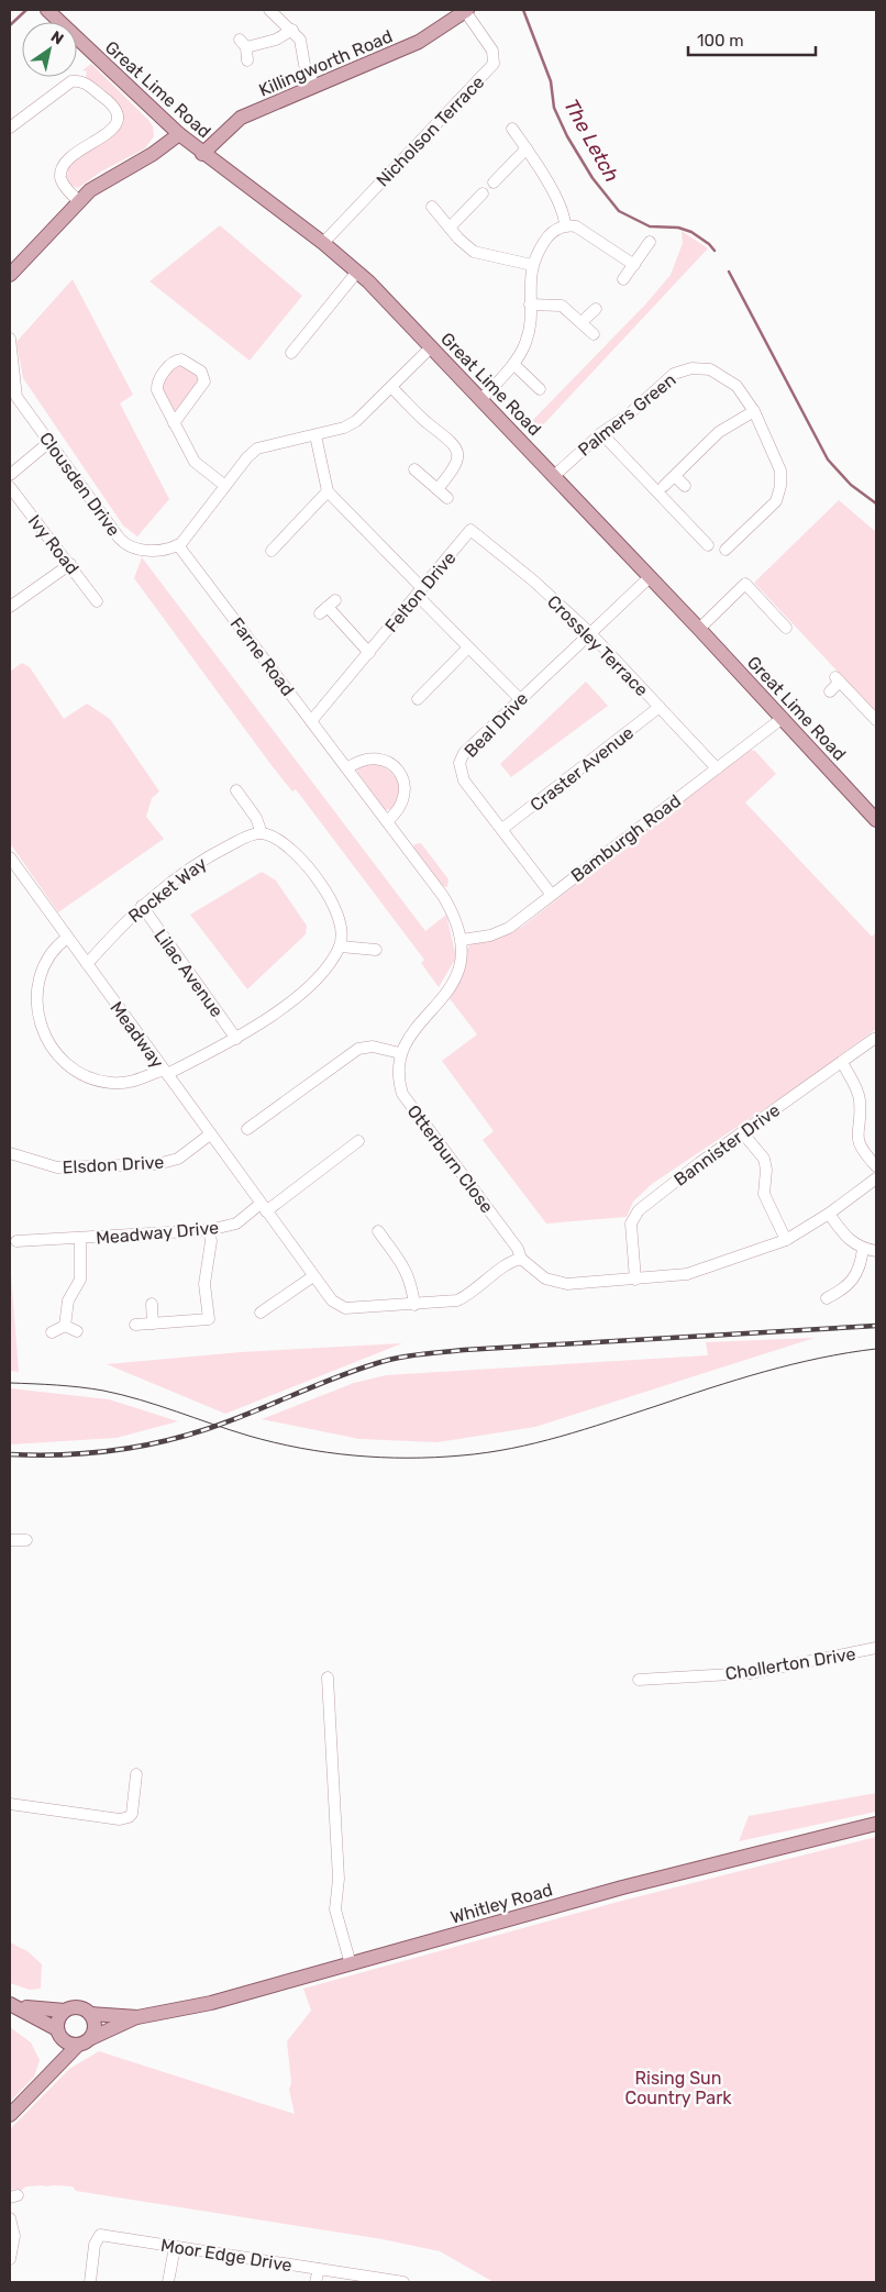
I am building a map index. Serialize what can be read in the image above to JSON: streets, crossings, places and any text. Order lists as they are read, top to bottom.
{
  "streets": {
    "main road": ["Killingworth Road", "Great Lime Road", "Whitley Road"],
    "street": [
      "Nicholson Terrace",
      "Palmers Green",
      "Clousden Drive",
      "Ivy Road",
      "Felton Drive",
      "Crossley Terrace",
      "Farne Road",
      "Beal Drive",
      "Craster Avenue",
      "Bamburgh Road",
      "Rocket Way",
      "Lilac Avenue",
      "Meadway",
      "Bannister Drive",
      "Otterburn Close",
      "Elsdon Drive",
      "Meadway Drive",
      "Chollerton Drive",
      "Moor Edge Drive"
    ]
  },
  "crossings": [
    ["Killingworth Road", "Great Lime Road"],
    ["Killingworth Road", "Nicholson Terrace"],
    ["Great Lime Road", "Nicholson Terrace"],
    ["Great Lime Road", "Palmers Green"],
    ["Great Lime Road", "Beal Drive"],
    ["Great Lime Road", "Bamburgh Road"],
    ["Clousden Drive", "Farne Road"],
    ["Felton Drive", "Crossley Terrace"],
    ["Felton Drive", "Farne Road"],
    ["Crossley Terrace", "Beal Drive"],
    ["Crossley Terrace", "Craster Avenue"],
    ["Crossley Terrace", "Bamburgh Road"],
    ["Farne Road", "Bamburgh Road"],
    ["Beal Drive", "Craster Avenue"],
    ["Beal Drive", "Bamburgh Road"],
    ["Rocket Way", "Lilac Avenue"],
    ["Rocket Way", "Meadway"],
    ["Meadway", "Otterburn Close"],
    ["Meadway", "Elsdon Drive"],
    ["Meadway", "Meadway Drive"]
  ],
  "water": ["The Letch"],
  "parks": ["Rising Sun Country Park"],
  "scale_bar": "100 m",
  "north": "top right"
}
